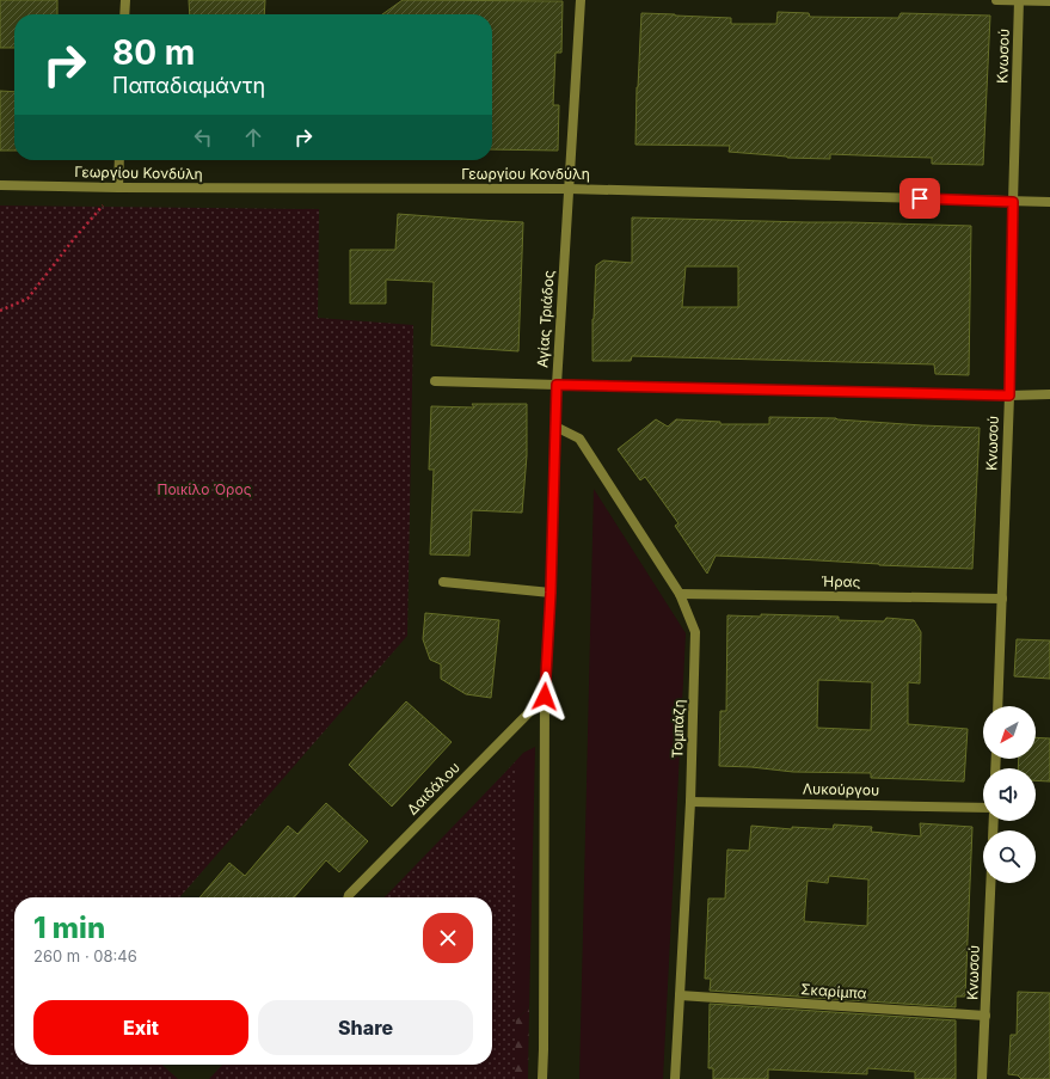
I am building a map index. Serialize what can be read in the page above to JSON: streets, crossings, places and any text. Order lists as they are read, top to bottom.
{
  "streets": {
    "street": [
      "Κνωσού",
      "Γεωργίου Κονδύλη",
      "Αγίας Τριάδος",
      "Ήρας",
      "Τομπάζη",
      "Δαιδάλου",
      "Λυκούργου",
      "Σκαρίμπα"
    ]
  },
  "crossings": [
    ["Κνωσού", "Γεωργίου Κονδύλη"],
    ["Κνωσού", "Ήρας"],
    ["Κνωσού", "Σκαρίμπα"],
    ["Γεωργίου Κονδύλη", "Αγίας Τριάδος"],
    ["Αγίας Τριάδος", "Τομπάζη"],
    ["Αγίας Τριάδος", "Δαιδάλου"],
    ["Ήρας", "Τομπάζη"],
    ["Τομπάζη", "Λυκούργου"],
    ["Τομπάζη", "Σκαρίμπα"]
  ],
  "parks": ["Ποικίλο Όρος"],
  "north": "bottom left",
  "page": {
    "turn": ["80 m", "Παπαδιαμάντη"],
    "heading": ["1 min", "260 m · 08:46"],
    "buttons": ["Exit", "Share"]
  }
}
